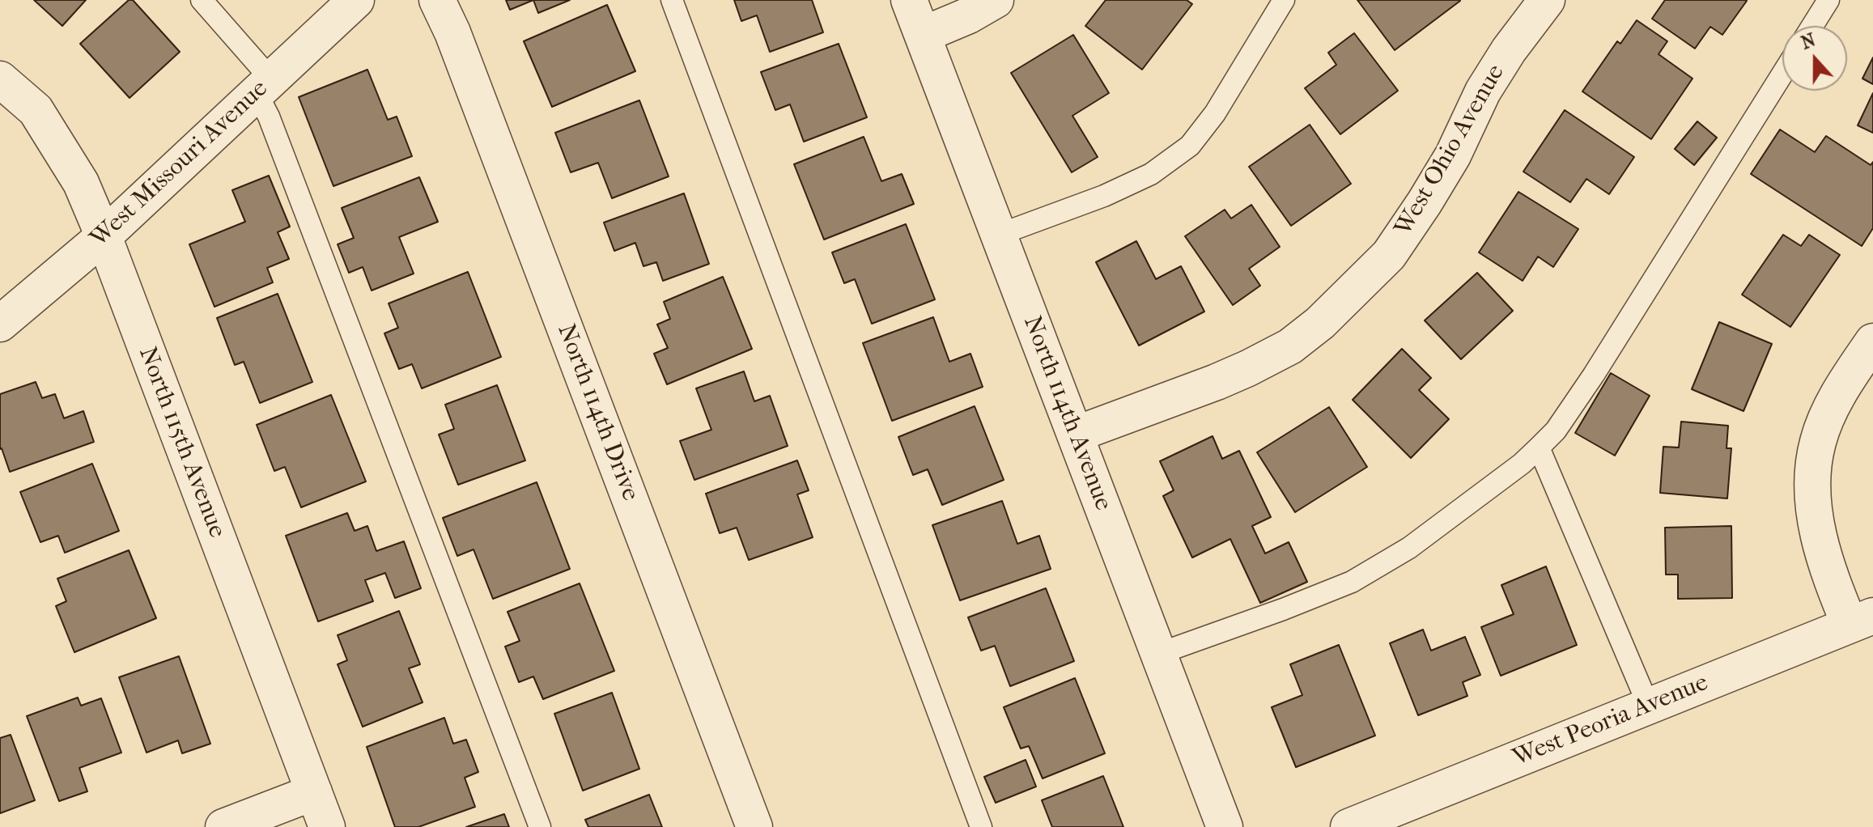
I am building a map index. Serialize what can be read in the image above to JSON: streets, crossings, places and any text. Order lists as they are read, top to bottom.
{
  "streets": {
    "street": [
      "West Ohio Avenue",
      "West Missouri Avenue",
      "North 114th Drive",
      "North 114th Avenue",
      "North 115th Avenue",
      "West Peoria Avenue"
    ]
  },
  "crossings": [
    ["West Ohio Avenue", "North 114th Avenue"],
    ["West Missouri Avenue", "North 115th Avenue"]
  ],
  "north": "top"
}
